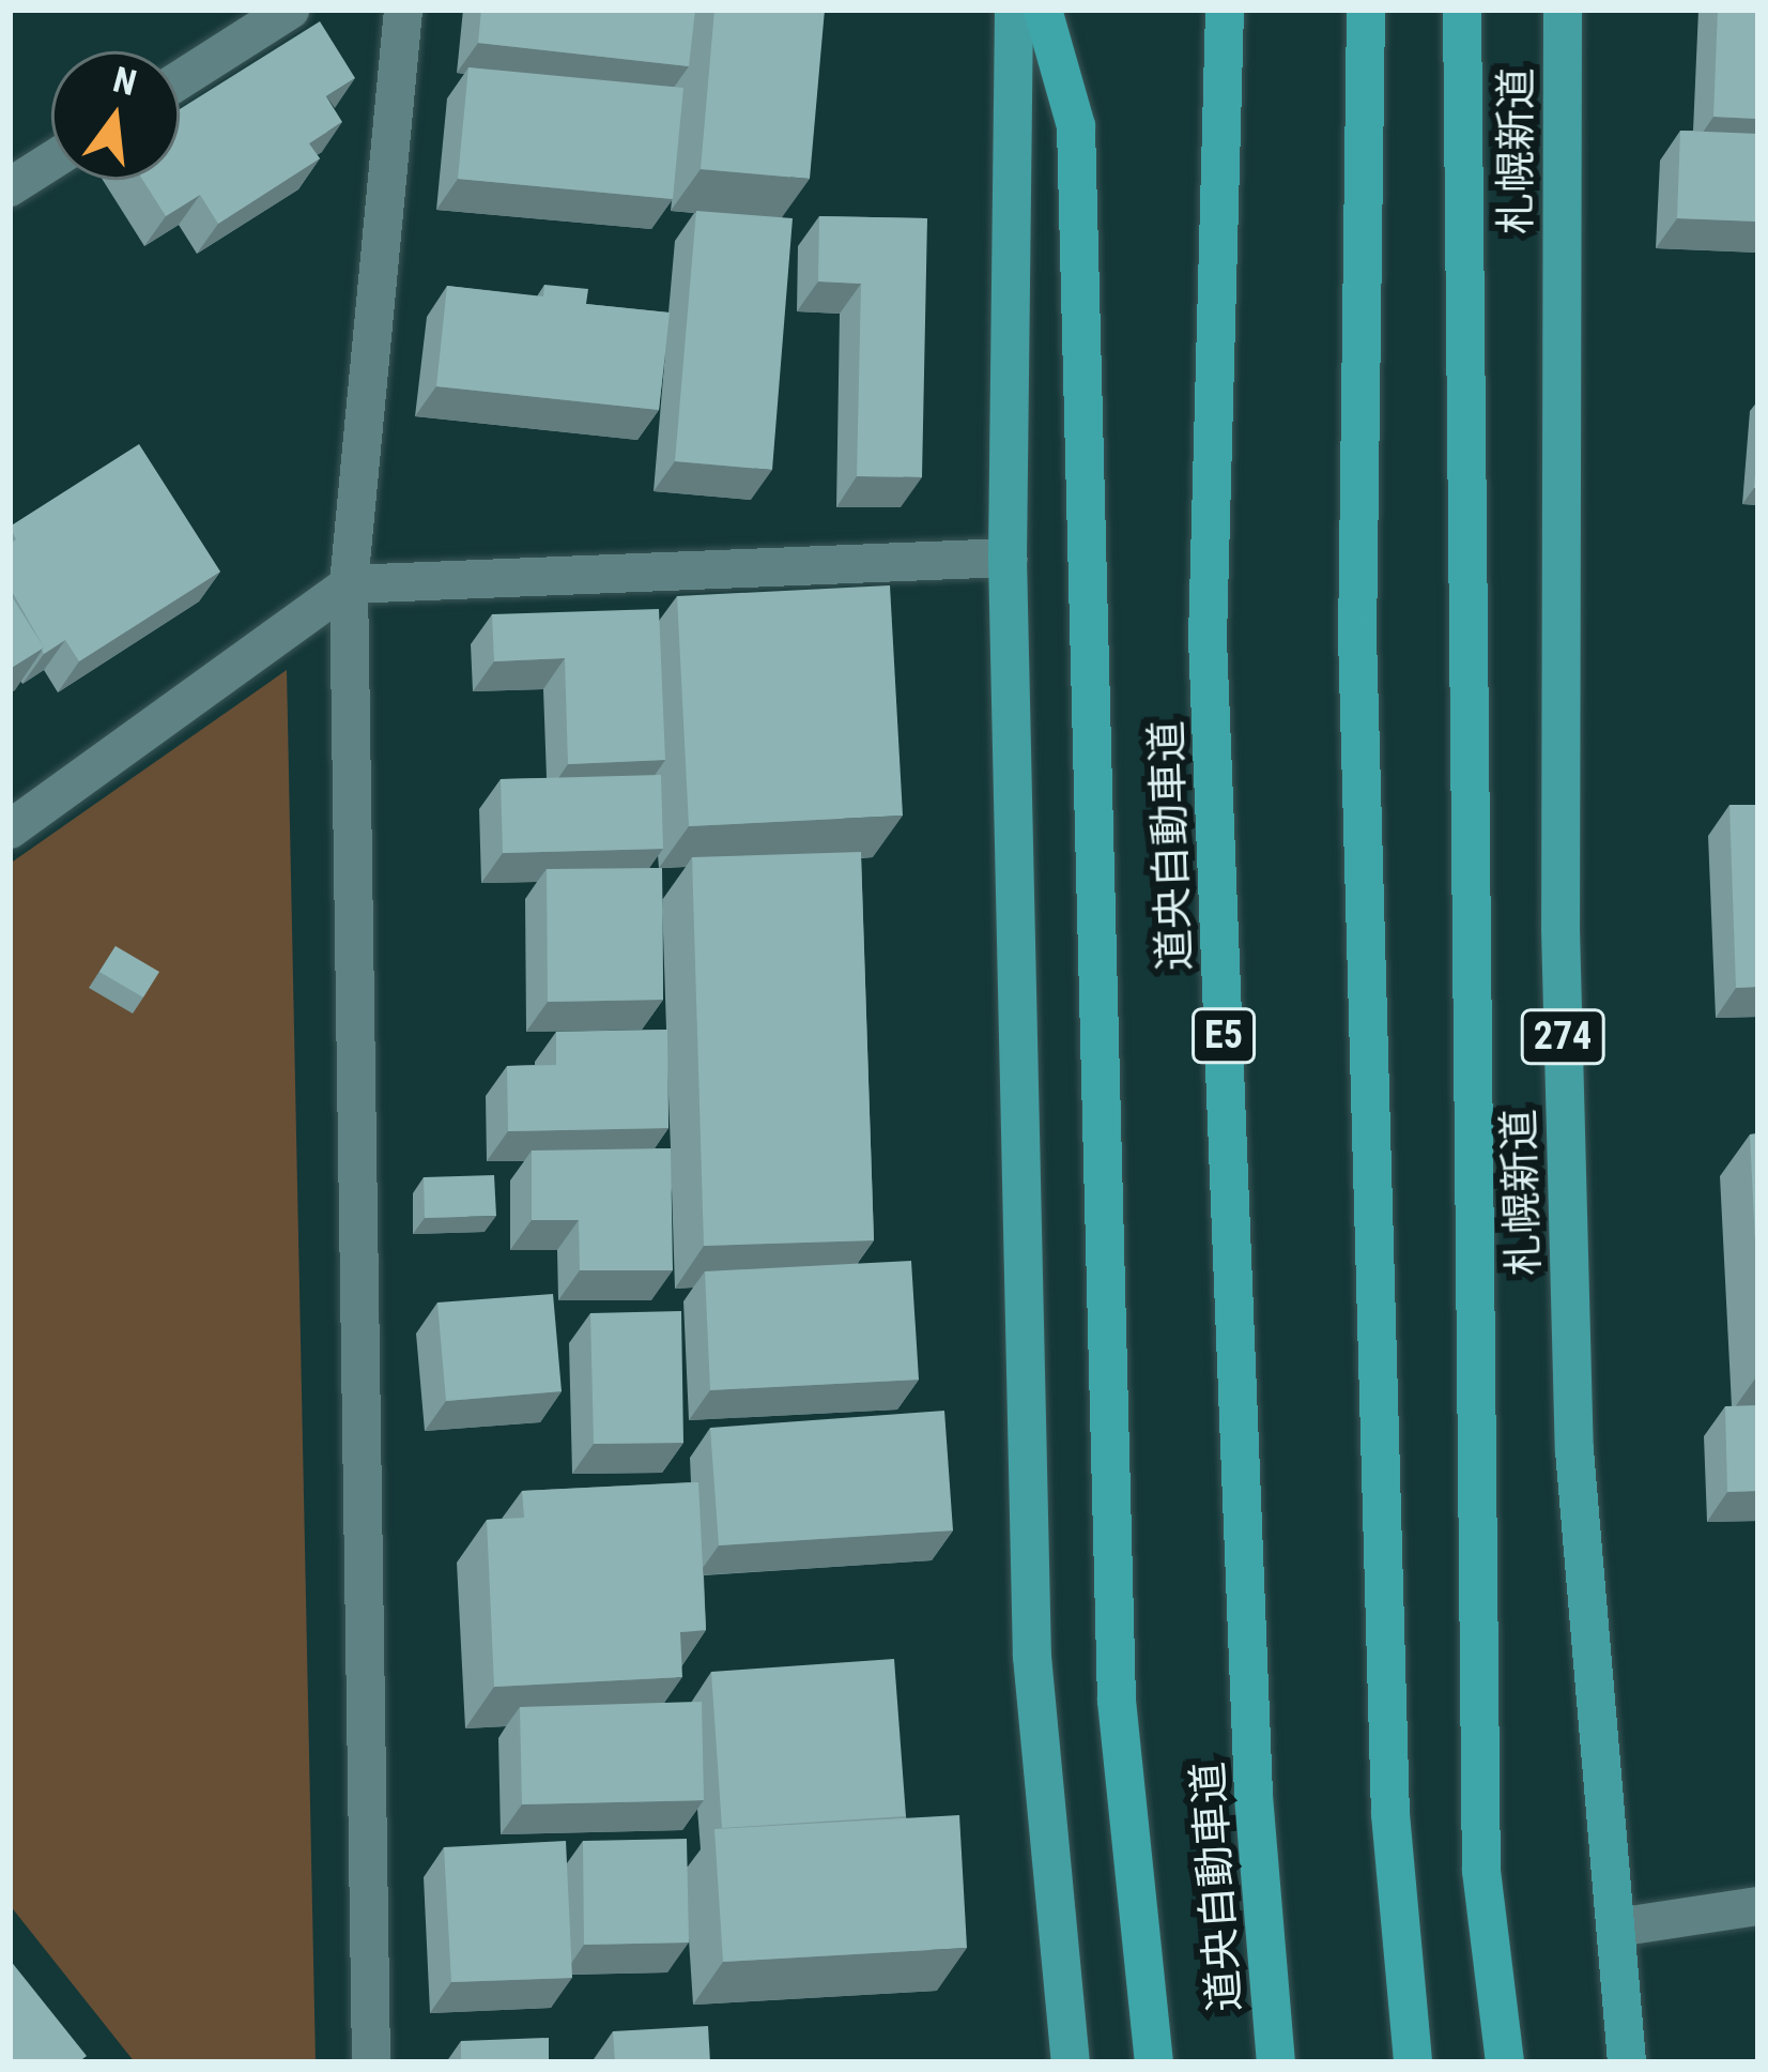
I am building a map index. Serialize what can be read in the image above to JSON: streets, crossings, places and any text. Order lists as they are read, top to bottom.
{
  "streets": {
    "highway": [
      "札幌新道",
      "道央自動車道",
      "E5",
      "274"
    ]
  },
  "north": "top"
}
